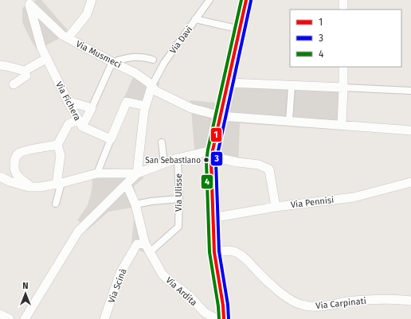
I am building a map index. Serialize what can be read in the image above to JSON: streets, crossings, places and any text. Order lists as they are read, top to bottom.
{
  "streets": {
    "street": [
      "Via Davì",
      "Via Musmeci",
      "Via Fichera",
      "Via Ulisse",
      "Via Pennisi",
      "Via Scinà",
      "Via Ardita",
      "Via Carpinati"
    ]
  },
  "crossings": [
    ["Via Davì", "Via Musmeci"],
    ["Via Musmeci", "Via Fichera"],
    ["Via Ulisse", "Via Ardita"],
    ["Via Scinà", "Via Ardita"]
  ],
  "places": ["San Sebastiano"],
  "lines": ["transit line 1", "transit line 4", "transit line 3"],
  "legend": ["1", "3", "4"],
  "north": "top"
}
